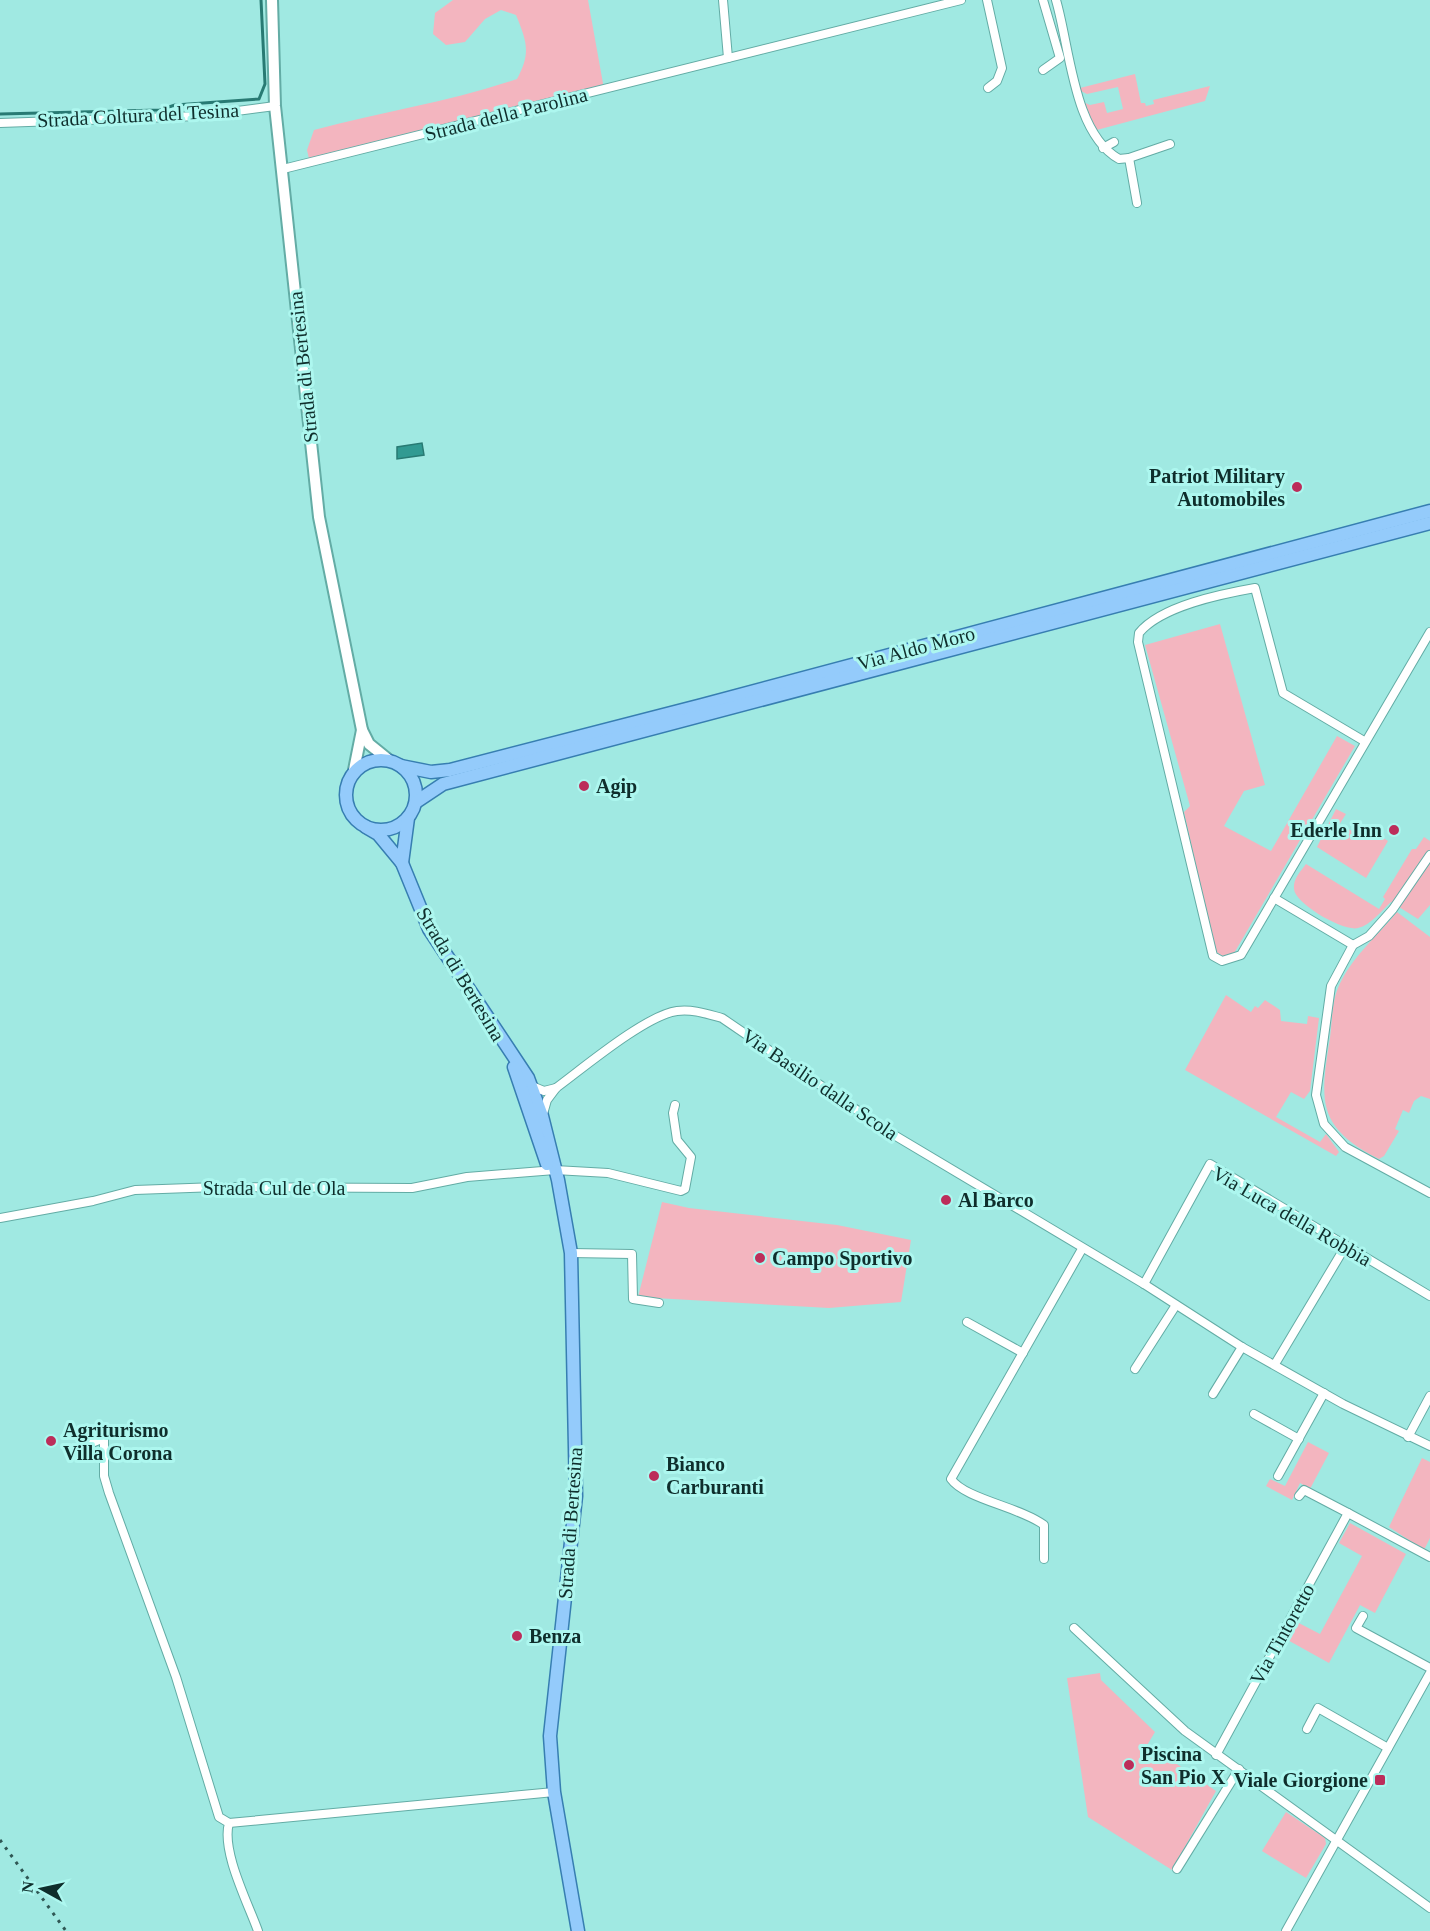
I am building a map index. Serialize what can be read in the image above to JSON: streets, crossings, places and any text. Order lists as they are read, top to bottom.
{
  "streets": {
    "main road": ["Strada di Bertesina", "Via Aldo Moro"],
    "street": [
      "Strada della Parolina",
      "Strada Coltura del Tesina",
      "Via Basilio dalla Scola",
      "Strada Cul de Ola",
      "Via Luca della Robbia",
      "Via Tintoretto"
    ]
  },
  "crossings": [
    ["Strada della Parolina", "Strada di Bertesina"],
    ["Strada Coltura del Tesina", "Strada di Bertesina"],
    ["Strada di Bertesina", "Via Aldo Moro"],
    ["Strada di Bertesina", "Via Basilio dalla Scola"],
    ["Strada di Bertesina", "Strada Cul de Ola"],
    ["Via Basilio dalla Scola", "Via Luca della Robbia"]
  ],
  "places": {
    "other": [
      "Patriot Military Automobiles",
      "Agip",
      "Ederle Inn",
      "Al Barco",
      "Campo Sportivo",
      "Agriturismo Villa Corona",
      "Bianco Carburanti",
      "Benza",
      "Piscina San Pio X"
    ],
    "transit": ["Viale Giorgione"]
  },
  "north": "left"
}
